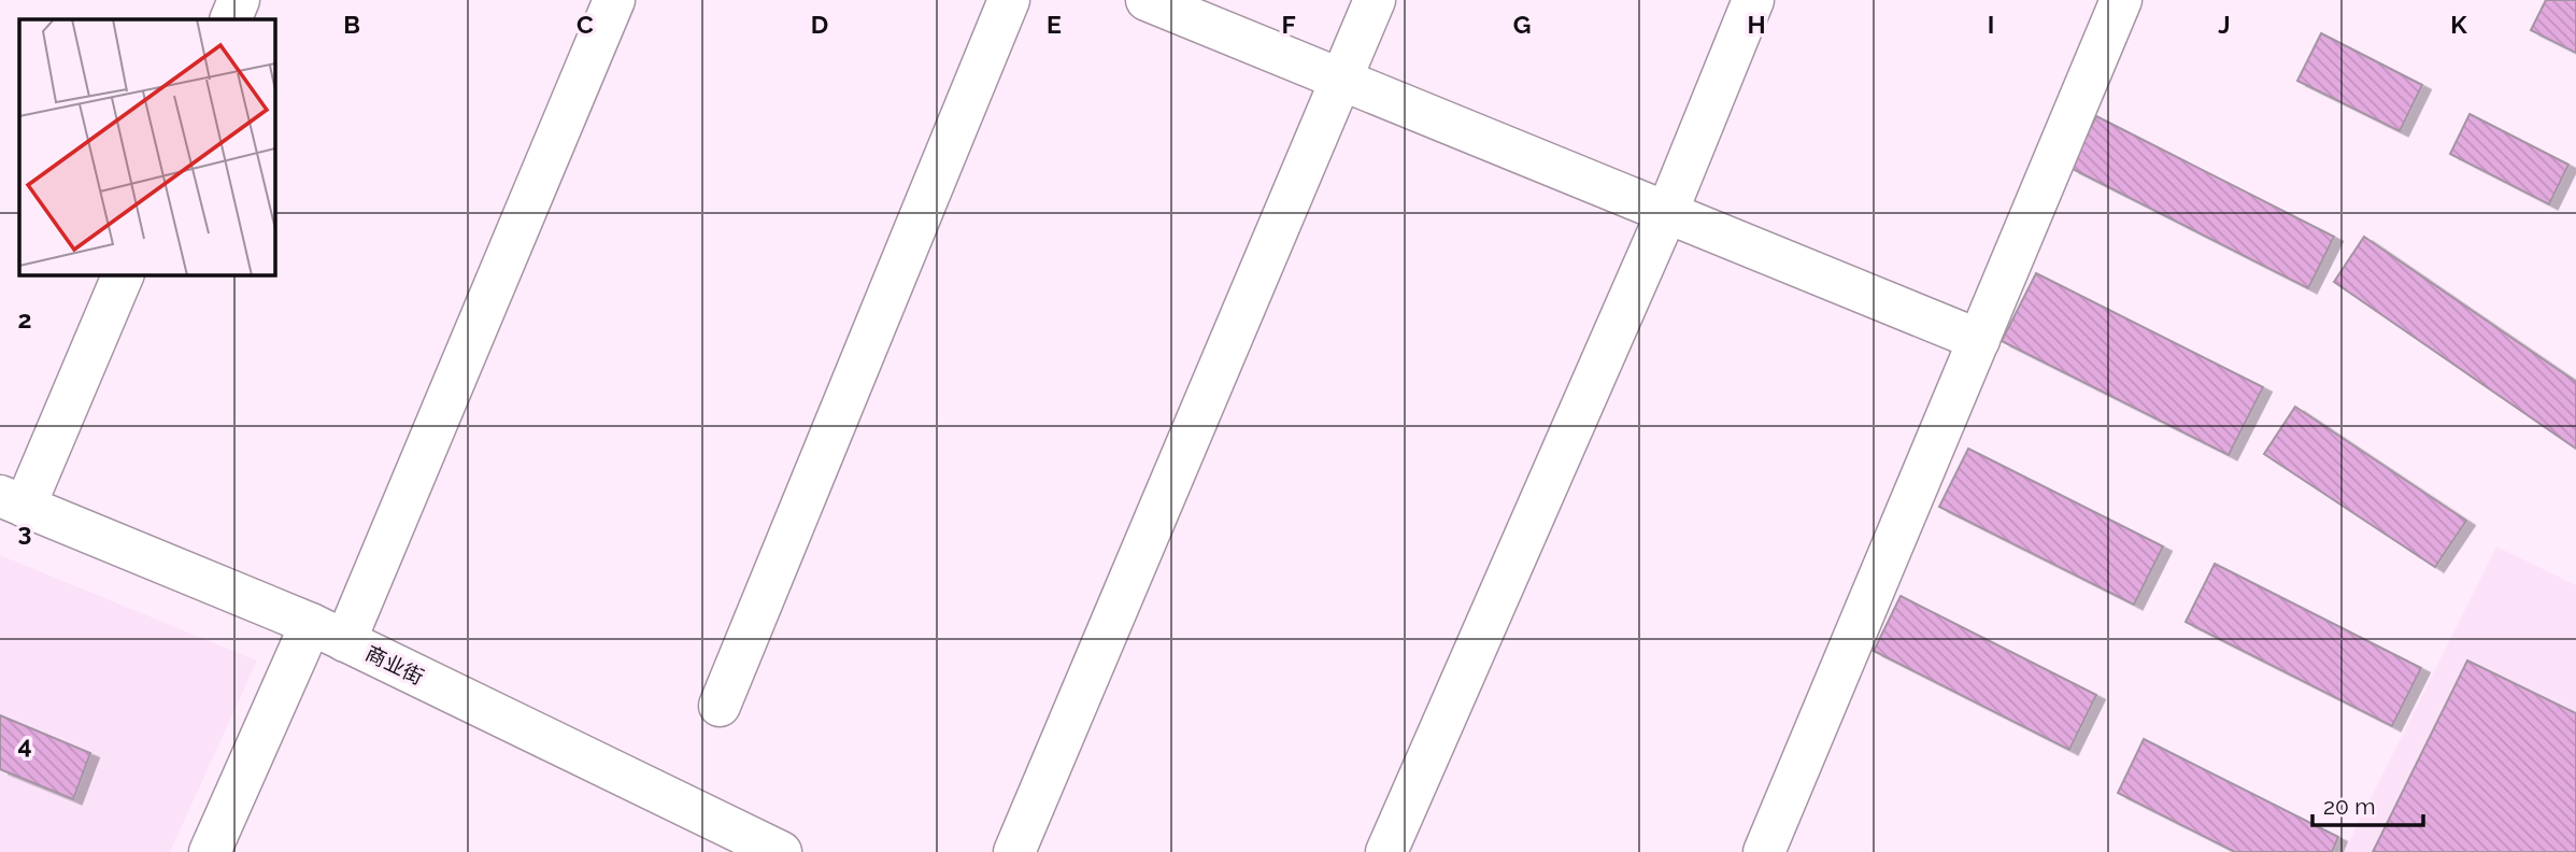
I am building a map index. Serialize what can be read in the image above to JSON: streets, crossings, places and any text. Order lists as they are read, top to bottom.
{
  "streets": {
    "street": ["商业街"]
  },
  "scale_bar": "20 m",
  "grid": {
    "columns": [
      "B",
      "C",
      "D",
      "E",
      "F",
      "G",
      "H",
      "I",
      "J",
      "K"
    ],
    "rows": ["2", "3", "4"]
  }
}
